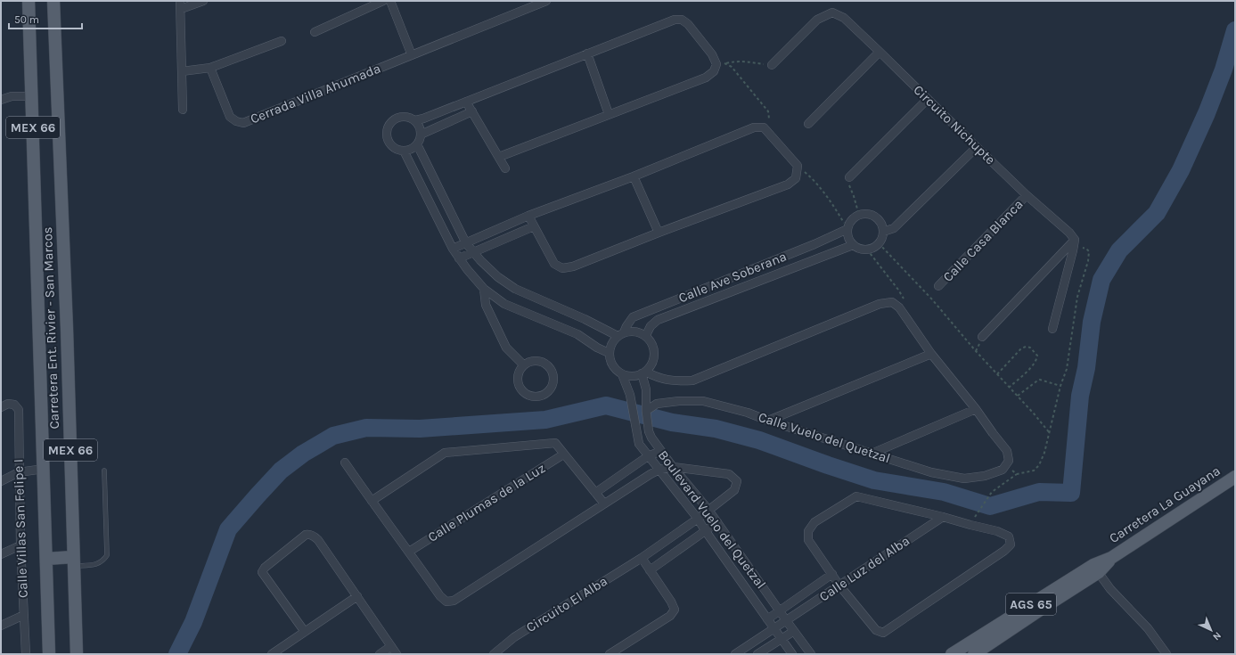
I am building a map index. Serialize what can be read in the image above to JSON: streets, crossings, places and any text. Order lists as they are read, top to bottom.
{
  "streets": {
    "main road": [
      "MEX 66",
      "Carretera Ent. Rivier - San Marcos",
      "Carretera La Guayana",
      "AGS 65"
    ],
    "street": [
      "Cerrada Villa Ahumada",
      "Circuito Nichupte",
      "Calle Casa Blanca",
      "Calle Ave Soberana",
      "Calle Vuelo del Quetzal",
      "Calle Plumas de la Luz",
      "Boulevard Vuelo del Quetzal",
      "Calle Villas San Felipe I",
      "Calle Luz del Alba",
      "Circuito El Alba"
    ]
  },
  "crossings": [
    ["Circuito Nichupte", "Calle Casa Blanca"],
    ["Calle Ave Soberana", "Boulevard Vuelo del Quetzal"],
    ["Calle Vuelo del Quetzal", "Boulevard Vuelo del Quetzal"],
    ["Boulevard Vuelo del Quetzal", "Calle Luz del Alba"],
    ["Boulevard Vuelo del Quetzal", "Circuito El Alba"]
  ],
  "scale_bar": "50 m",
  "north": "bottom right"
}
